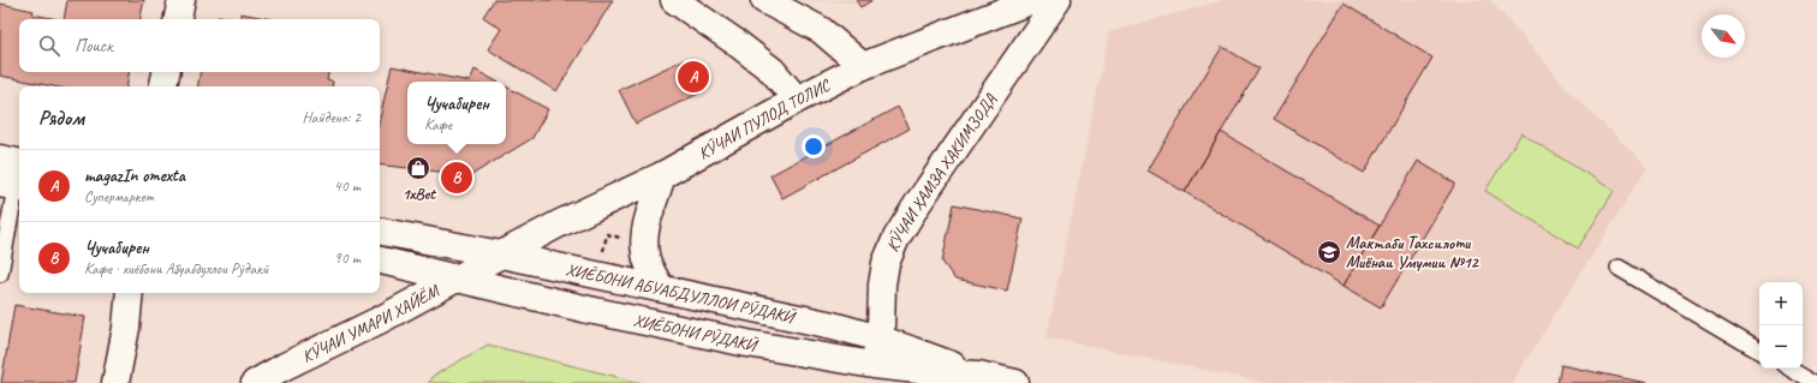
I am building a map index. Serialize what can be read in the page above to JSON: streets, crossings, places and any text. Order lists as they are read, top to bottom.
{
  "streets": {
    "main road": [
      "КӮЧАИ ПУЛОД ТОЛИС",
      "КӮЧАИ ҲАМЗА ХАКИМЗОДА",
      "ХИЁБОНИ АБУАБДУЛЛОИ РӮДАКӢ",
      "КӮЧАИ УМАРИ ХАЙЁМ",
      "ХИЁБОНИ РӮДАКӢ"
    ]
  },
  "crossings": [
    ["КӮЧАИ ПУЛОД ТОЛИС", "ХИЁБОНИ АБУАБДУЛЛОИ РӮДАКӢ"],
    ["КӮЧАИ ПУЛОД ТОЛИС", "КӮЧАИ УМАРИ ХАЙЁМ"],
    ["КӮЧАИ ҲАМЗА ХАКИМЗОДА", "ХИЁБОНИ АБУАБДУЛЛОИ РӮДАКӢ"],
    ["КӮЧАИ ҲАМЗА ХАКИМЗОДА", "ХИЁБОНИ РӮДАКӢ"],
    ["ХИЁБОНИ АБУАБДУЛЛОИ РӮДАКӢ", "КӮЧАИ УМАРИ ХАЙЁМ"],
    ["ХИЁБОНИ АБУАБДУЛЛОИ РӮДАКӢ", "ХИЁБОНИ РӮДАКӢ"],
    ["КӮЧАИ УМАРИ ХАЙЁМ", "ХИЁБОНИ РӮДАКӢ"]
  ],
  "places": {
    "shop": ["1хBet"],
    "school or university": ["Мактаби Тахсилоти Миёнаи Умумии №12"]
  },
  "north": "bottom right",
  "page": {
    "search": "Поиск",
    "pins": ["A", "B"],
    "popup": ["Чучабирен", "Кафе"],
    "heading": ["Рядом", "Найдено: 2"],
    "list": [
      {
        "mark": "A",
        "name": "magazIn omexta",
        "note": "Супермаркет",
        "value": "40 m"
      },
      {
        "mark": "B",
        "name": "Чучабирен",
        "note": "Кафе · хиёбони Абуабдуллои Рӯдакӣ",
        "value": "90 m"
      }
    ],
    "map_buttons": ["+", "−"]
  }
}
